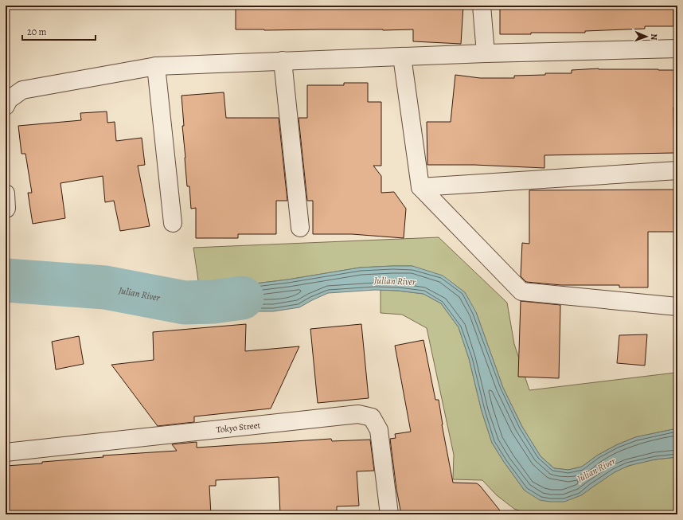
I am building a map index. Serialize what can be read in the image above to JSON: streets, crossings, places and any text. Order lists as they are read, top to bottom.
{
  "streets": {
    "street": ["Tokyo Street"]
  },
  "water": ["Julian River"],
  "scale_bar": "20 m",
  "north": "right"
}
